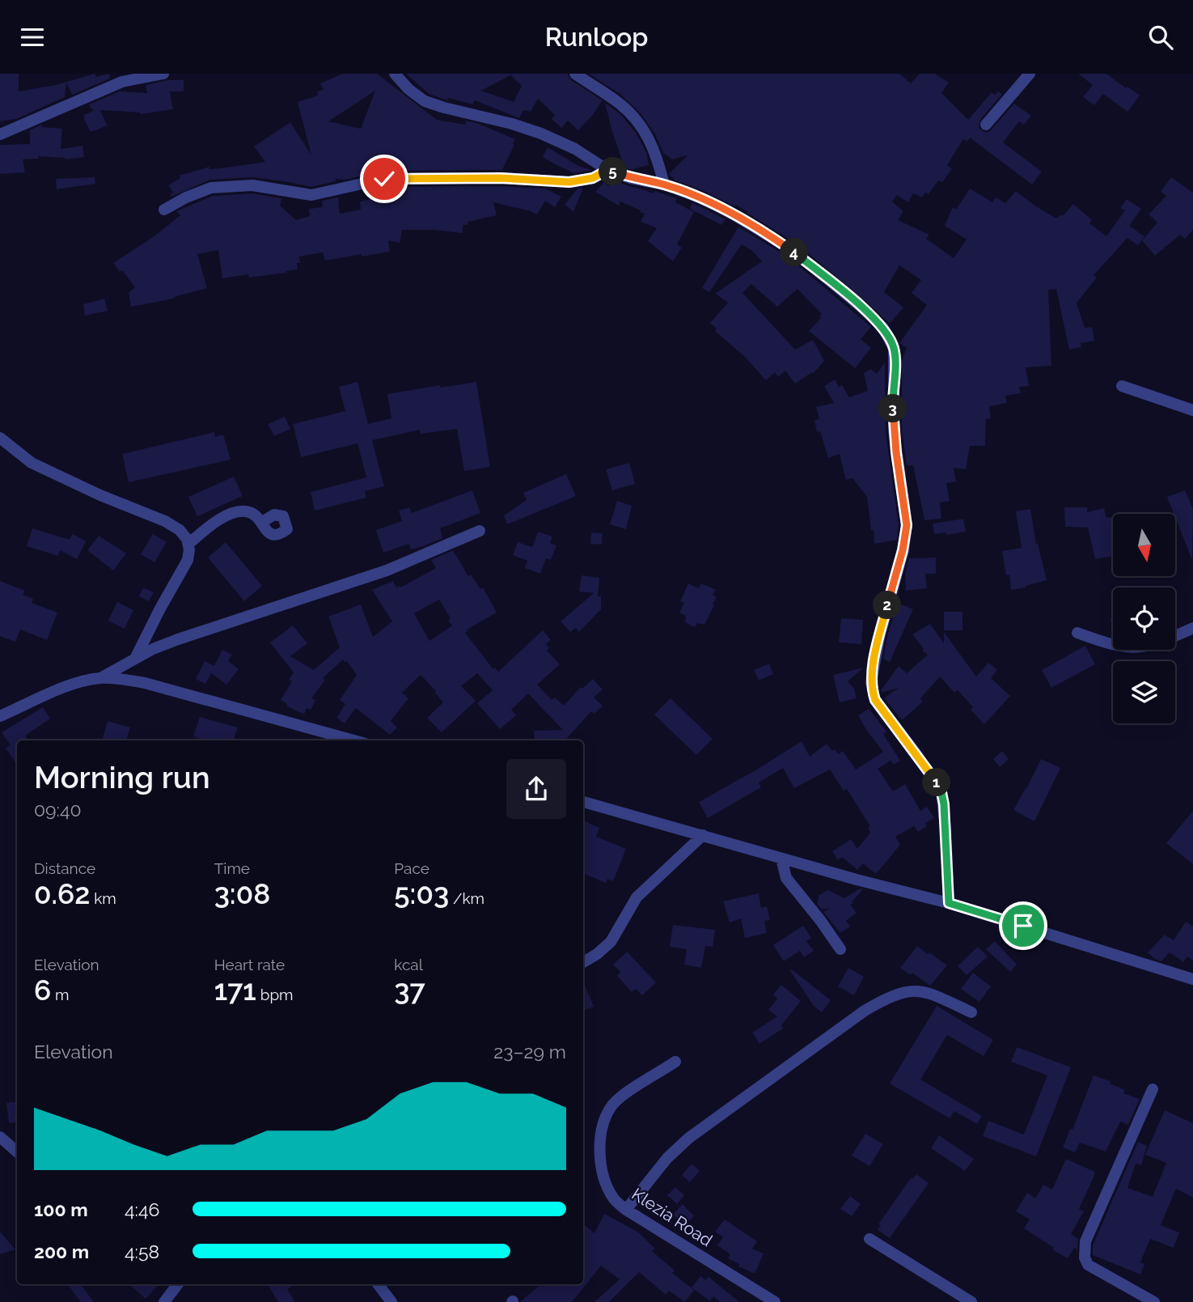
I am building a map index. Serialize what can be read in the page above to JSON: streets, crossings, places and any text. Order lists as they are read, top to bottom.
{
  "streets": {
    "street": ["Klezia Road"]
  },
  "north": "bottom",
  "page": {
    "header": "Runloop",
    "pins": [
      "5",
      "4",
      "3",
      "2",
      "1"
    ],
    "heading": ["Morning run", "09:40"],
    "stats": [
      ["Distance", "0.62 km"],
      ["Time", "3:08"],
      ["Pace", "5:03 /km"],
      ["Elevation", "6 m"],
      ["Heart rate", "171 bpm"],
      ["kcal", "37"]
    ],
    "chart": ["Elevation", "23–29 m"],
    "list": [
      {
        "name": "100 m",
        "note": "4:46"
      },
      {
        "name": "200 m",
        "note": "4:58"
      }
    ]
  }
}
